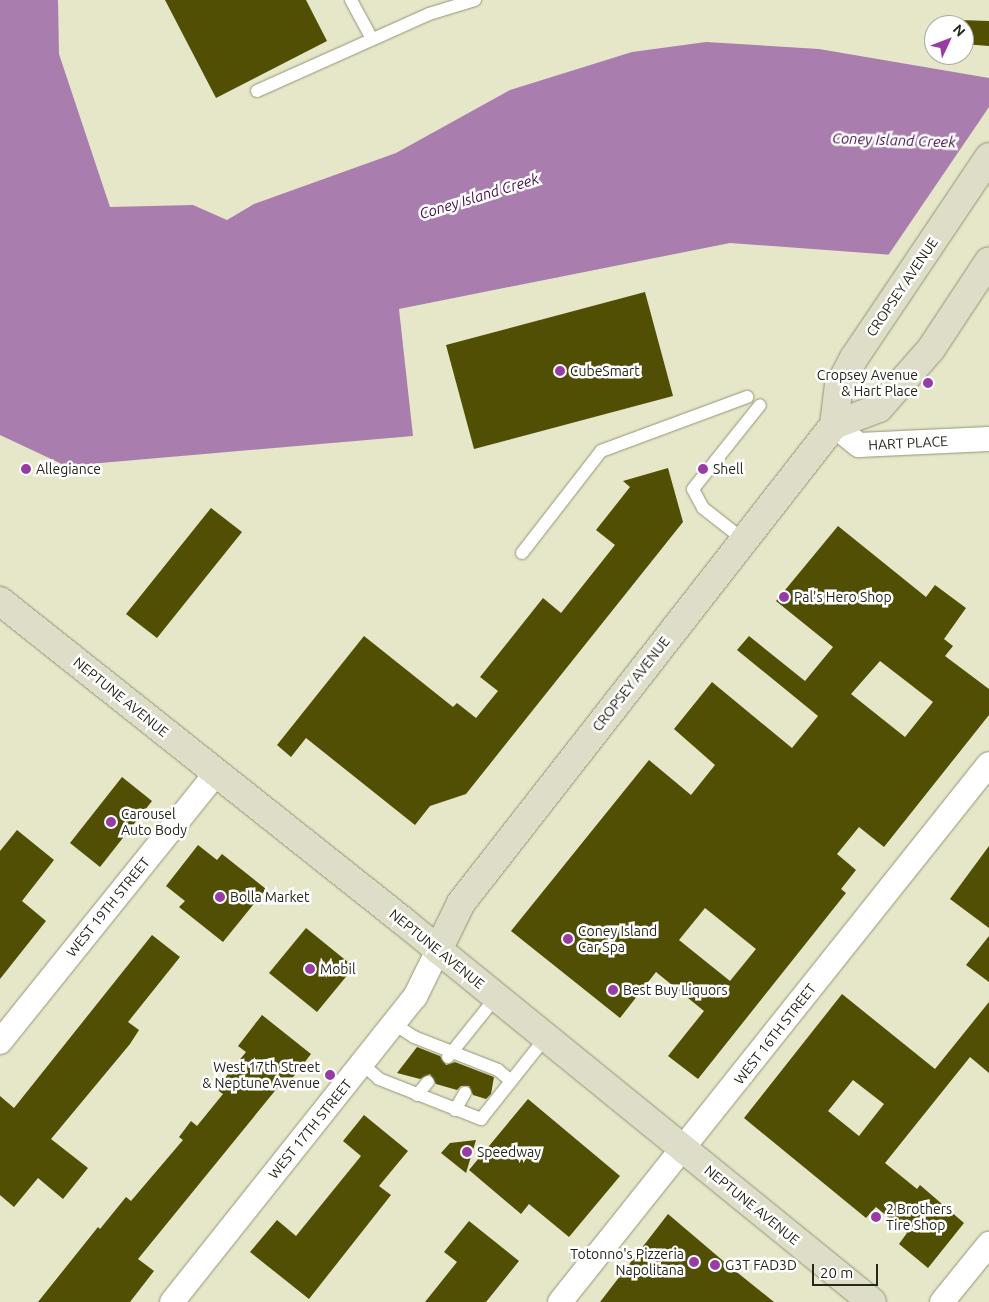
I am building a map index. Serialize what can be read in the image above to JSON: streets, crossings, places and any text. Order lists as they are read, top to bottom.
{
  "streets": {
    "main road": ["CROPSEY AVENUE", "NEPTUNE AVENUE"],
    "street": [
      "HART PLACE",
      "WEST 19TH STREET",
      "WEST 16TH STREET",
      "WEST 17TH STREET"
    ]
  },
  "crossings": [
    ["CROPSEY AVENUE", "HART PLACE"],
    ["CROPSEY AVENUE", "NEPTUNE AVENUE"],
    ["CROPSEY AVENUE", "WEST 17TH STREET"],
    ["NEPTUNE AVENUE", "WEST 19TH STREET"],
    ["NEPTUNE AVENUE", "WEST 16TH STREET"],
    ["NEPTUNE AVENUE", "WEST 17TH STREET"]
  ],
  "water": ["Coney Island Creek"],
  "places": [
    "CubeSmart",
    "Cropsey Avenue & Hart Place",
    "Allegiance",
    "Shell",
    "Pal's Hero Shop",
    "Carousel Auto Body",
    "Bolla Market",
    "Coney Island Car Spa",
    "Mobil",
    "Best Buy Liquors",
    "West 17th Street & Neptune Avenue",
    "Speedway",
    "2 Brothers Tire Shop",
    "Totonno's Pizzeria Napolitana",
    "G3T FAD3D"
  ],
  "scale_bar": "20 m",
  "north": "top right"
}
